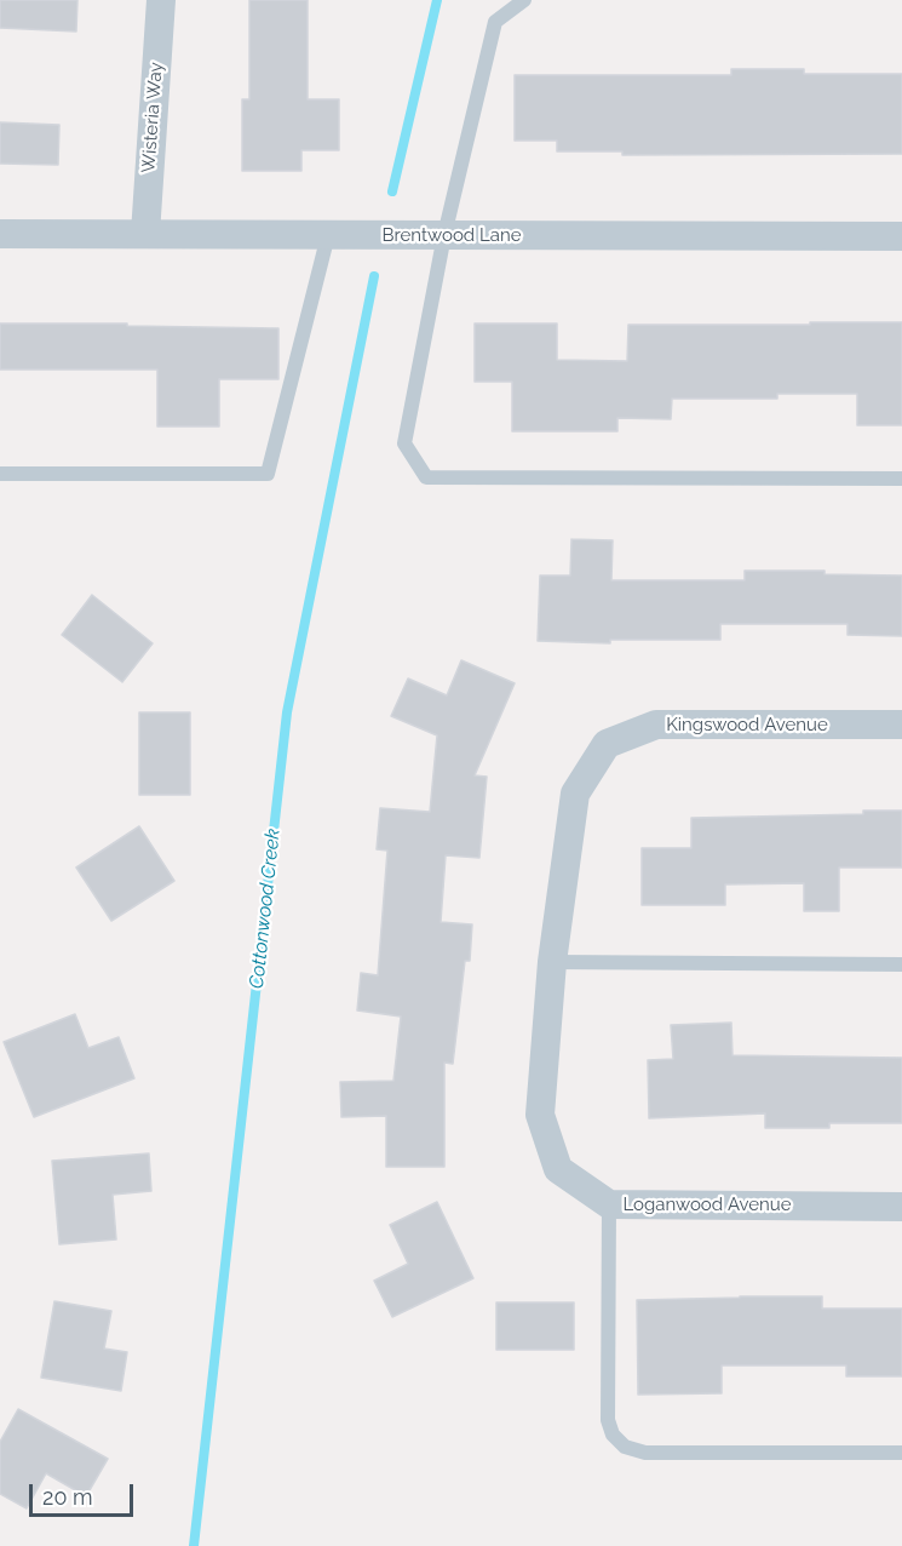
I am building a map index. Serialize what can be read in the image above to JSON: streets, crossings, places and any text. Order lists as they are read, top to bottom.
{
  "streets": {
    "street": [
      "Wisteria Way",
      "Brentwood Lane",
      "Kingswood Avenue",
      "Loganwood Avenue"
    ]
  },
  "crossings": [
    ["Wisteria Way", "Brentwood Lane"],
    ["Kingswood Avenue", "Loganwood Avenue"]
  ],
  "water": ["Cottonwood Creek"],
  "scale_bar": "20 m"
}
